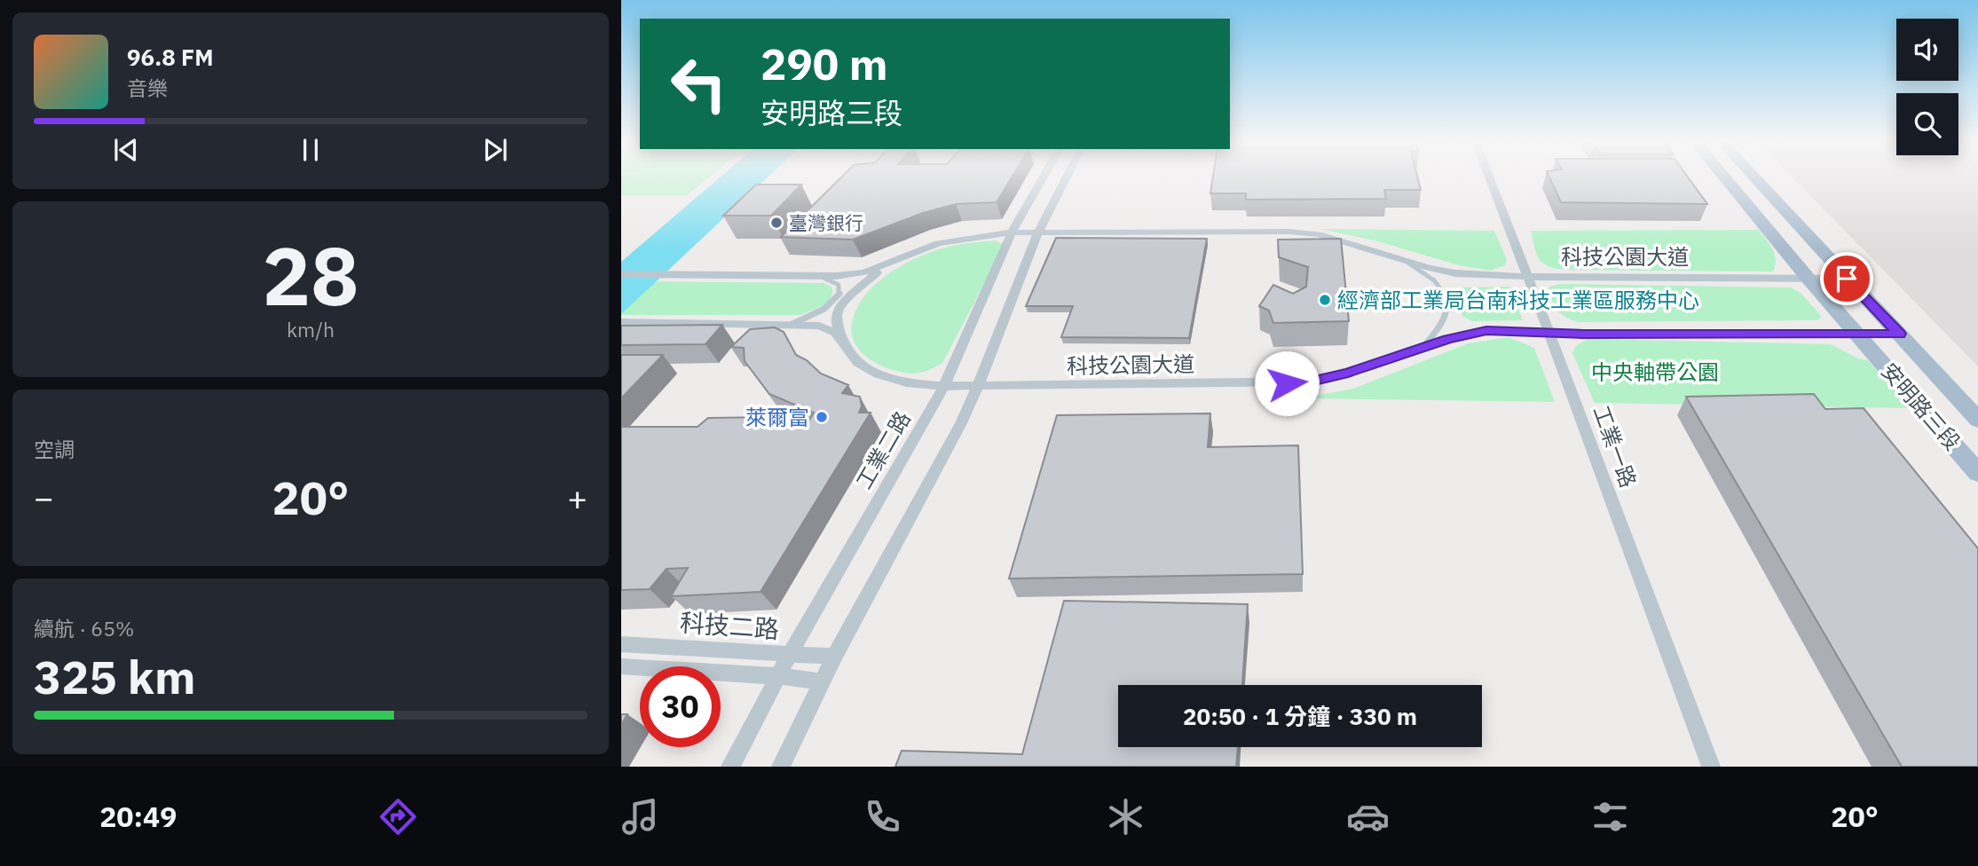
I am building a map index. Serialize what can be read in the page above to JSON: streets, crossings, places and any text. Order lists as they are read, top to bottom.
{
  "streets": {
    "main road": ["安明路三段"],
    "street": [
      "科技公園大道",
      "工業一路",
      "工業二路",
      "科技二路"
    ]
  },
  "crossings": [
    ["科技公園大道", "安明路三段"],
    ["科技公園大道", "工業一路"],
    ["科技公園大道", "工業二路"],
    ["工業二路", "科技二路"]
  ],
  "parks": ["中央軸帶公園"],
  "places": ["臺灣銀行", "經濟部工業局台南科技工業區服務中心", "萊爾富"],
  "page": {
    "turn": ["290 m", "安明路三段"],
    "song": ["96.8 FM", "音樂"],
    "tile": [
      ["28", "km/h"],
      "空調",
      ["續航 · 65%", "325 km"]
    ],
    "heat": ["−", "20°", "+"],
    "limit": "30",
    "trip": "20:50 · 1 分鐘 · 330 m",
    "tabs": ["20:49", "20°"]
  }
}
